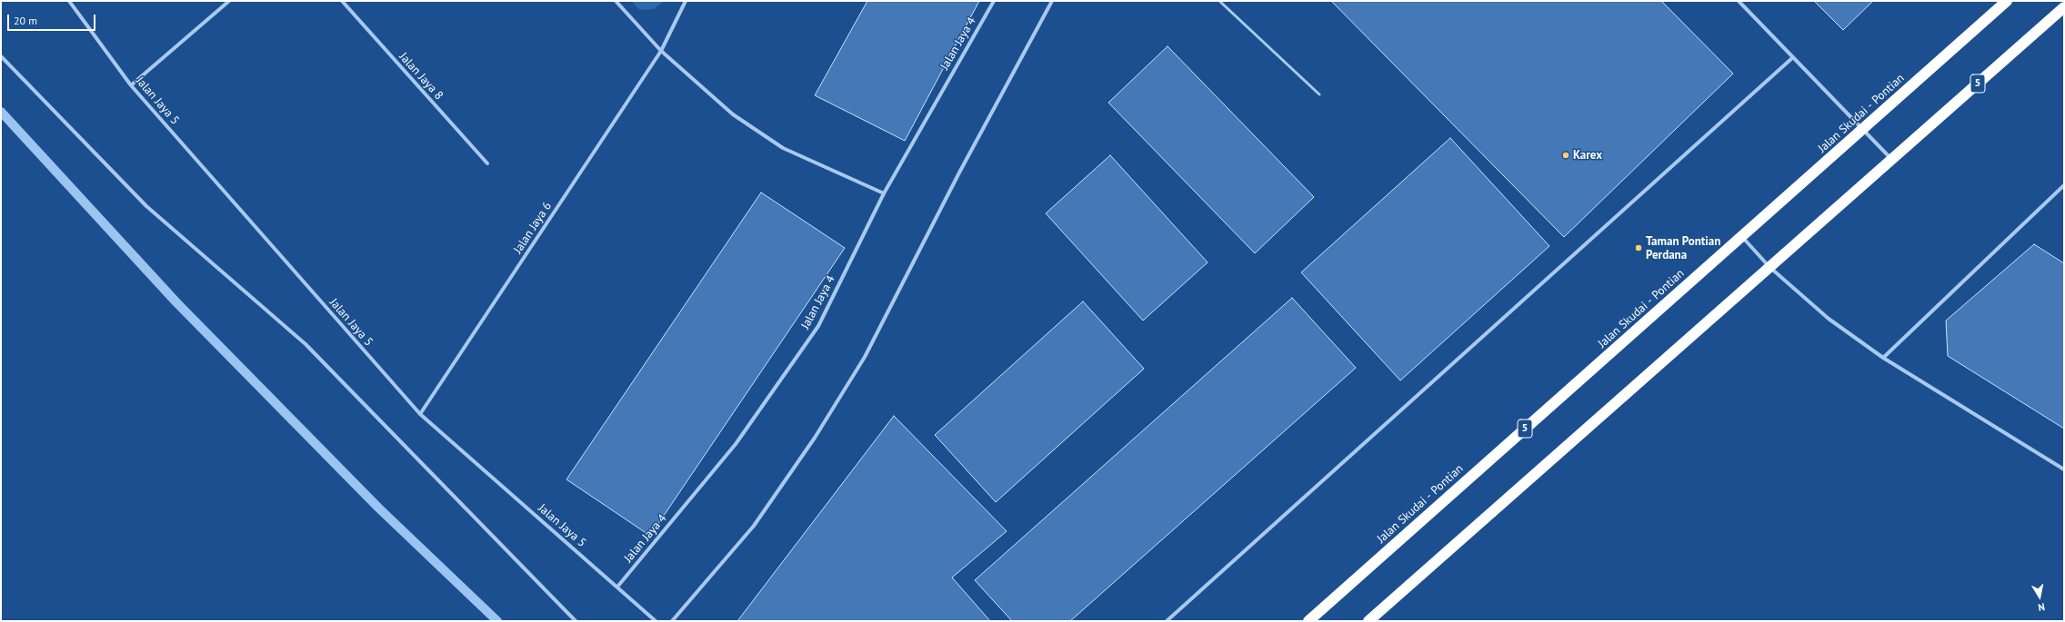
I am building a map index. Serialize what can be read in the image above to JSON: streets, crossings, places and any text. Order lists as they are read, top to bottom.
{
  "streets": {
    "highway": ["5", "Jalan Skudai - Pontian"],
    "street": [
      "Jalan Jaya 4",
      "Jalan Jaya 8",
      "Jalan Jaya 5",
      "Jalan Jaya 6"
    ]
  },
  "crossings": [
    ["Jalan Jaya 4", "Jalan Jaya 5"],
    ["Jalan Jaya 5", "Jalan Jaya 6"]
  ],
  "places": ["Karex", "Taman Pontian Perdana"],
  "scale_bar": "20 m",
  "north": "bottom"
}
